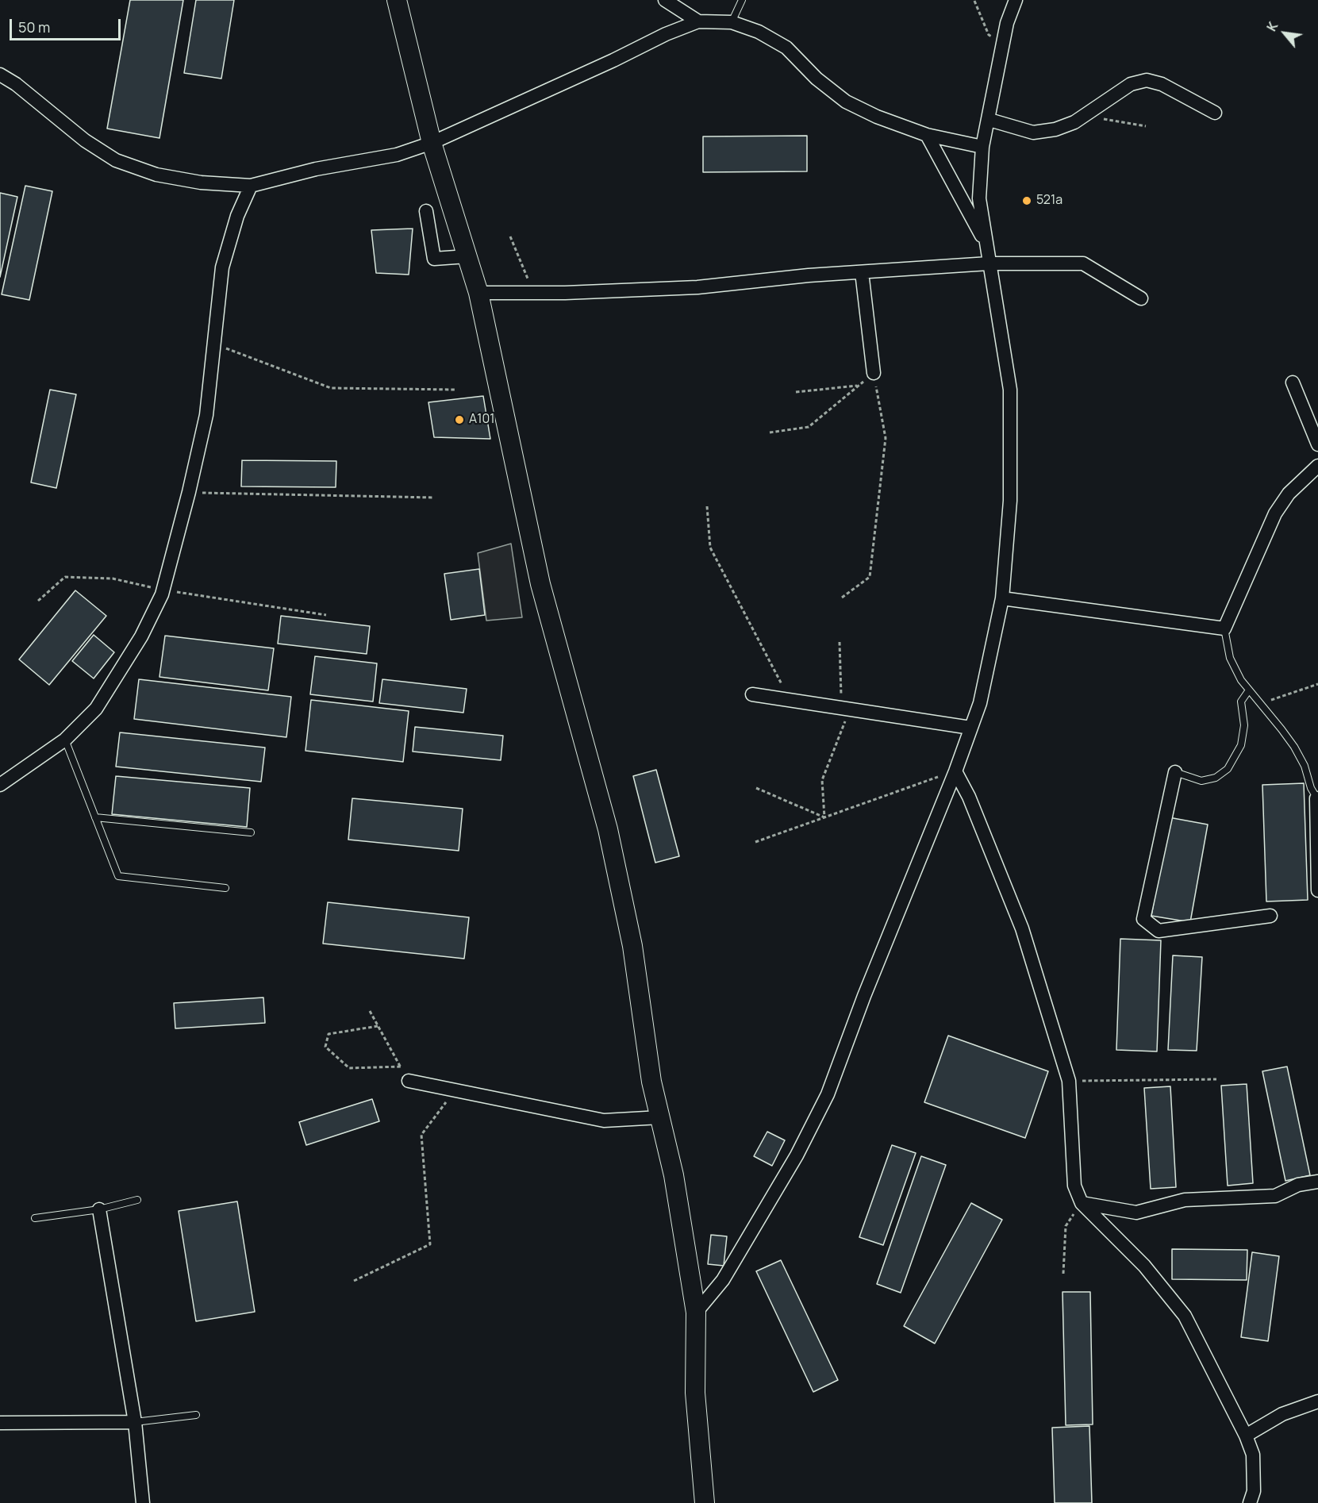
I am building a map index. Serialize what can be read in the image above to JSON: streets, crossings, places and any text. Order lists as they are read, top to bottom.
{
  "places": ["521a", "A101"],
  "scale_bar": "50 m",
  "north": "top left"
}
